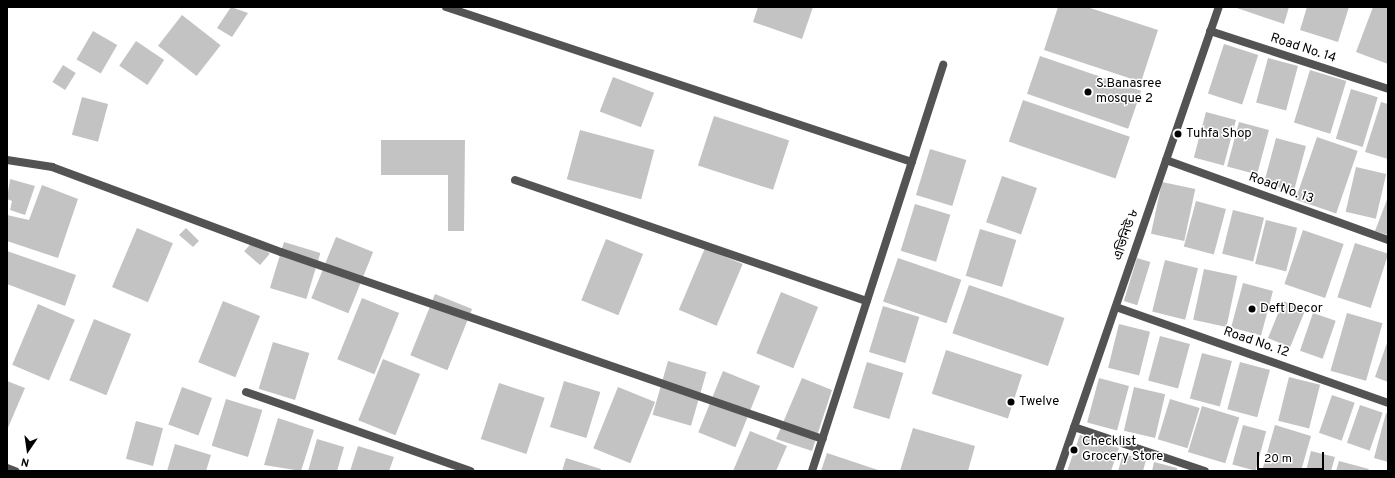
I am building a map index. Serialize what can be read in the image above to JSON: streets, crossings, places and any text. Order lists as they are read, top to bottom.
{
  "streets": {
    "street": [
      "Road No. 14",
      "Road No. 13",
      "এভিনিউ ৮",
      "Road No. 12"
    ]
  },
  "crossings": [
    ["Road No. 14", "এভিনিউ ৮"],
    ["Road No. 13", "এভিনিউ ৮"],
    ["এভিনিউ ৮", "Road No. 12"]
  ],
  "places": [
    "S.Banasree mosque 2",
    "Tuhfa Shop",
    "Deft Decor",
    "Twelve",
    "Checklist Grocery Store"
  ],
  "scale_bar": "20 m",
  "north": "bottom"
}
